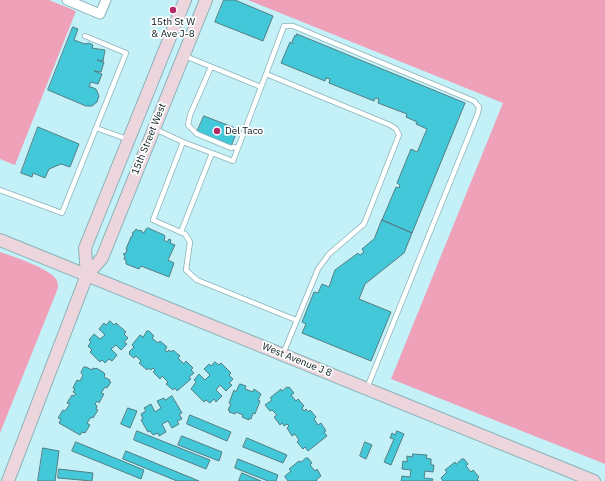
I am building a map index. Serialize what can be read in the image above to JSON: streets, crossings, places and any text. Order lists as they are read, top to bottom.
{
  "streets": {
    "street": ["15th Street West", "West Avenue J 8"]
  },
  "crossings": [
    ["15th Street West", "West Avenue J 8"]
  ],
  "places": ["15th St W & Ave J-8", "Del Taco"]
}
